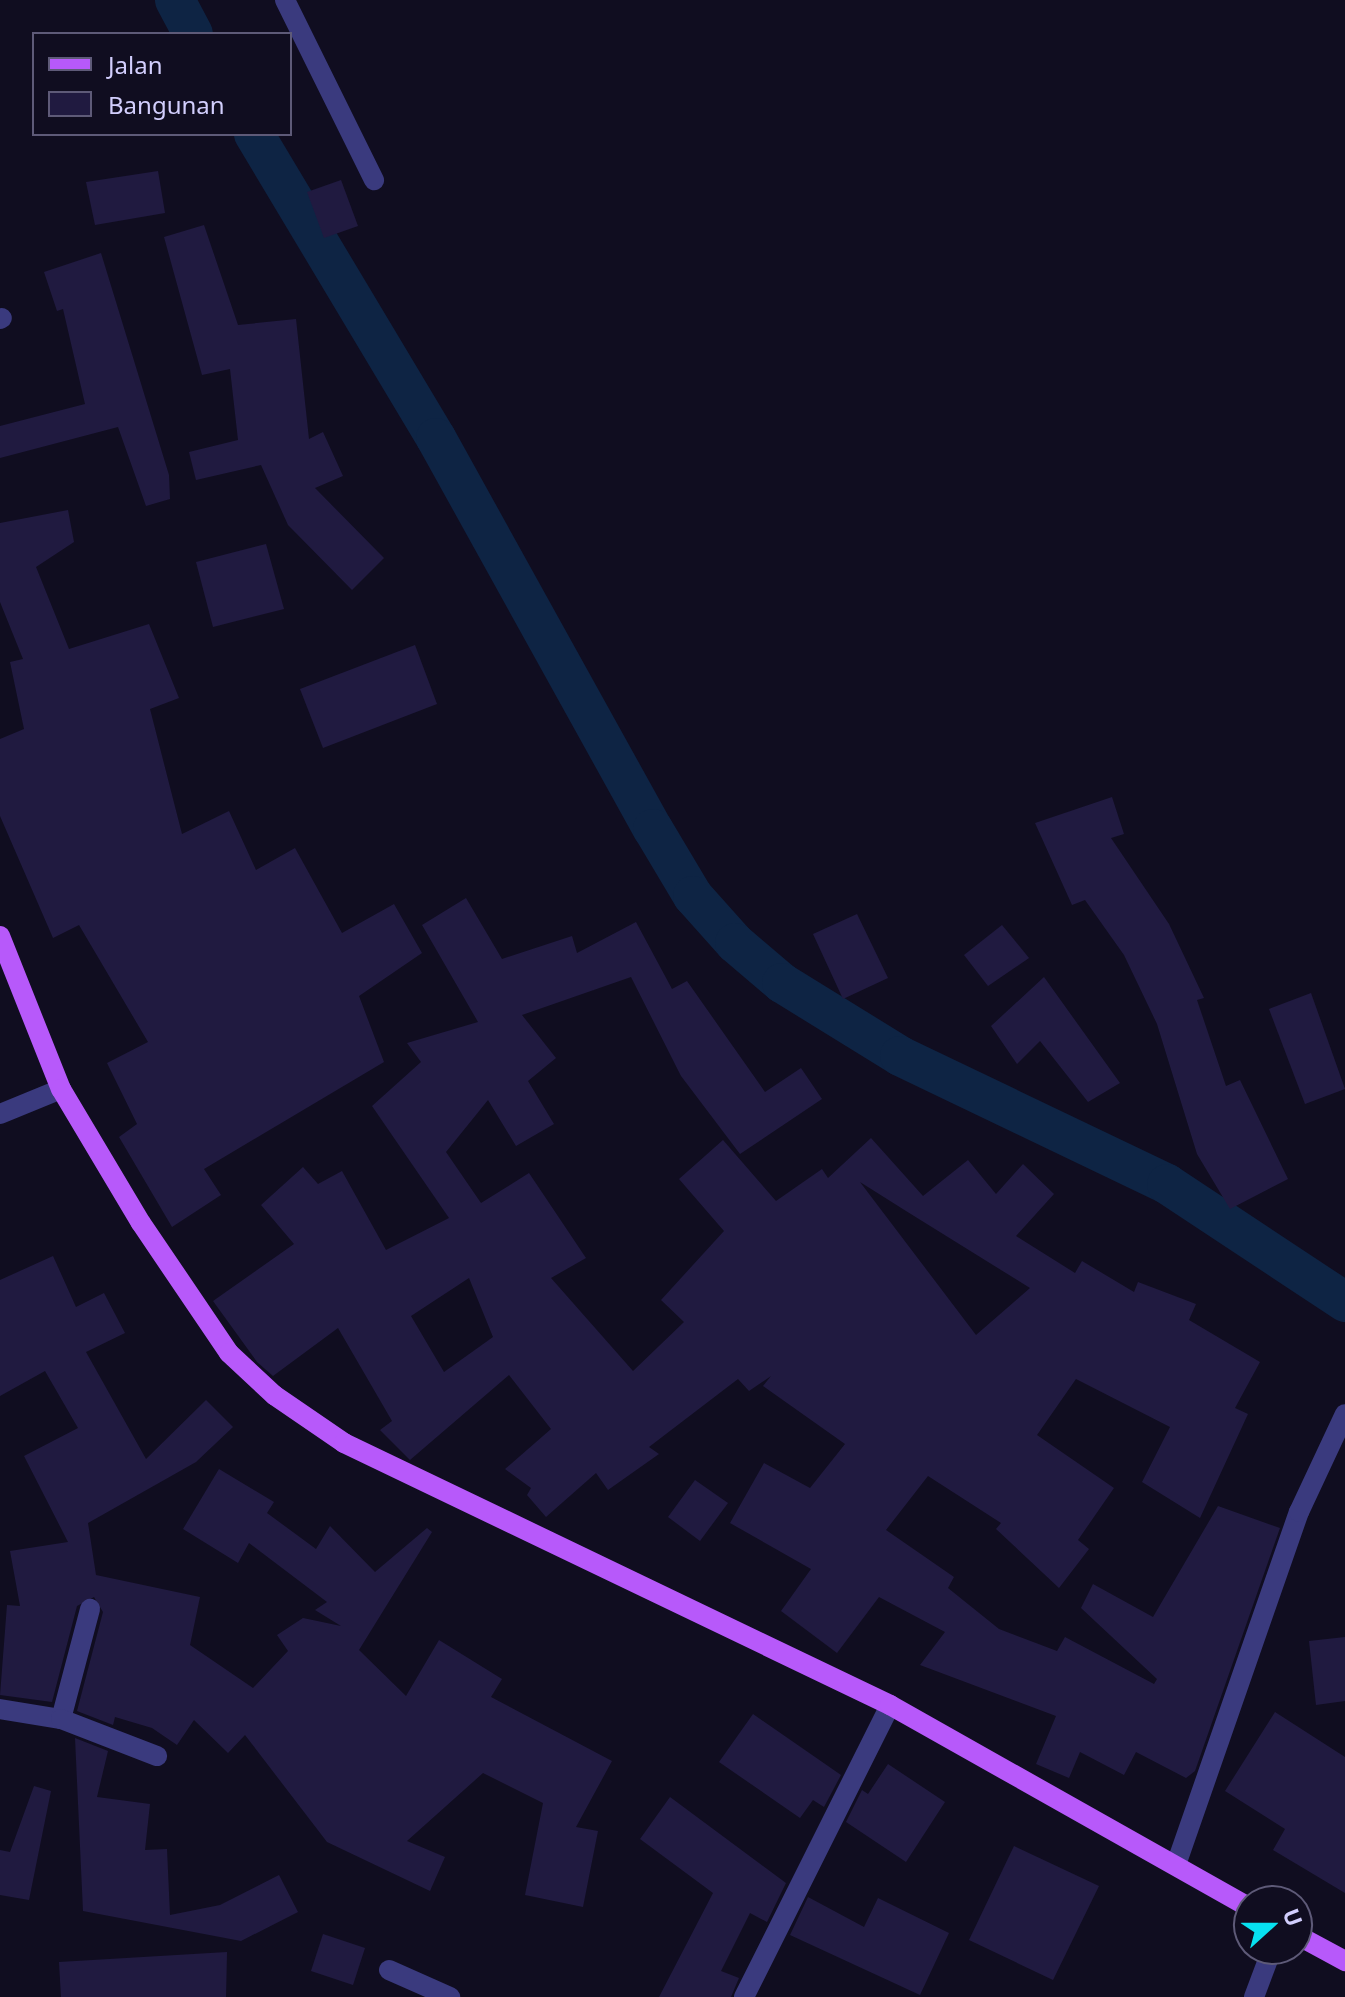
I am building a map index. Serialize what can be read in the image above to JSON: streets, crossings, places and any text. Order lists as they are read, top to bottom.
{
  "legend": ["Jalan", "Bangunan"],
  "north": "right"
}
